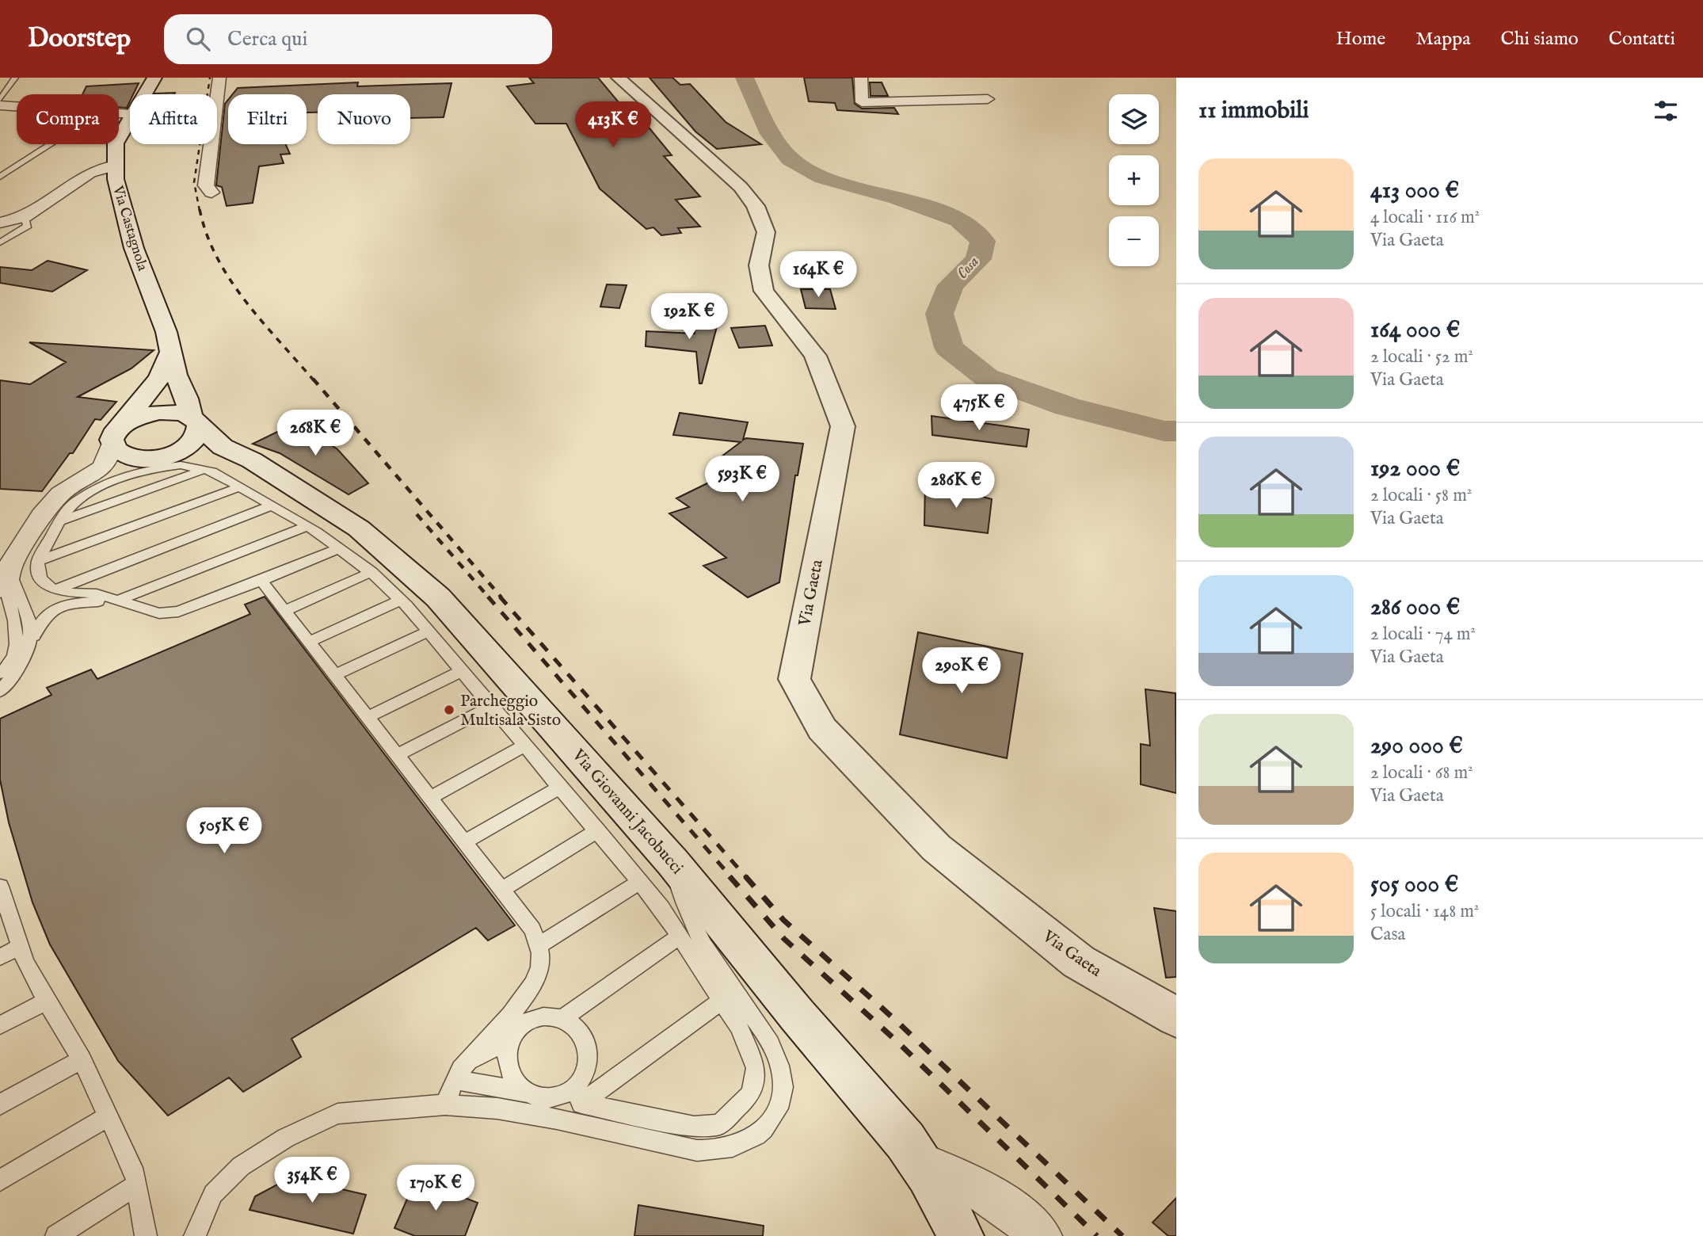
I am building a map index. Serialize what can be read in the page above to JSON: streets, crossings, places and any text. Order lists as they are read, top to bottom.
{
  "streets": {
    "main road": ["Via Castagnola", "Via Gaeta", "Via Giovanni Jacobucci"]
  },
  "water": ["Cosa"],
  "places": ["Parcheggio Multisala Sisto"],
  "page": {
    "header": "Doorstep",
    "search": "Cerca qui",
    "nav": [
      "Home",
      "Mappa",
      "Chi siamo",
      "Contatti"
    ],
    "heading": "11 immobili",
    "map_buttons": ["+", "−"],
    "chip": [
      "Compra",
      "Affitta",
      "Filtri",
      "Nuovo"
    ],
    "price": [
      "413K €",
      "164K €",
      "192K €",
      "475K €",
      "268K €",
      "593K €",
      "286K €",
      "290K €",
      "505K €",
      "354K €",
      "170K €"
    ],
    "list": [
      {
        "name": "413 000 €",
        "note": "4 locali · 116 m² · Via Gaeta"
      },
      {
        "name": "164 000 €",
        "note": "2 locali · 52 m² · Via Gaeta"
      },
      {
        "name": "192 000 €",
        "note": "2 locali · 58 m² · Via Gaeta"
      },
      {
        "name": "286 000 €",
        "note": "2 locali · 74 m² · Via Gaeta"
      },
      {
        "name": "290 000 €",
        "note": "2 locali · 68 m² · Via Gaeta"
      },
      {
        "name": "505 000 €",
        "note": "5 locali · 148 m² · Casa"
      }
    ]
  }
}
